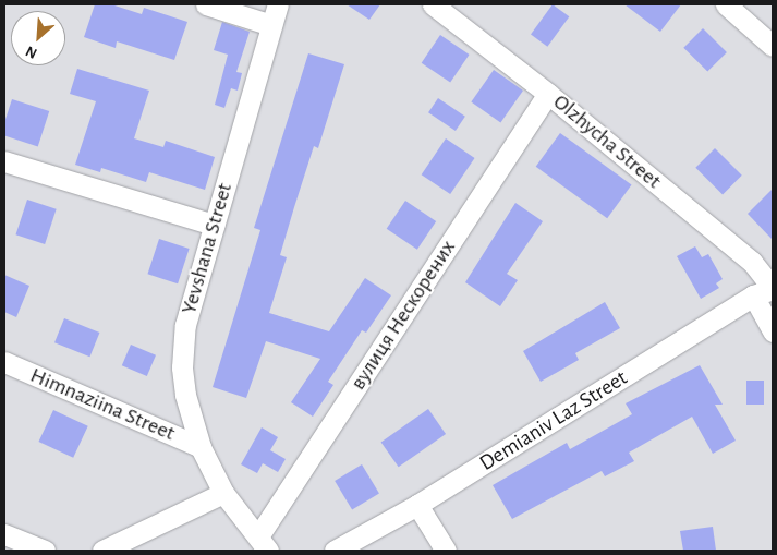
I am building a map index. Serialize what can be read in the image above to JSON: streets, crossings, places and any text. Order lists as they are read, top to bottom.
{
  "streets": {
    "street": [
      "Olzhycha Street",
      "Yevshana Street",
      "вулиця Нескорених",
      "Himnaziina Street",
      "Demianiv Laz Street"
    ]
  },
  "crossings": [
    ["Olzhycha Street", "вулиця Нескорених"],
    ["Olzhycha Street", "Demianiv Laz Street"],
    ["Yevshana Street", "вулиця Нескорених"],
    ["Yevshana Street", "Himnaziina Street"]
  ],
  "north": "bottom left"
}
